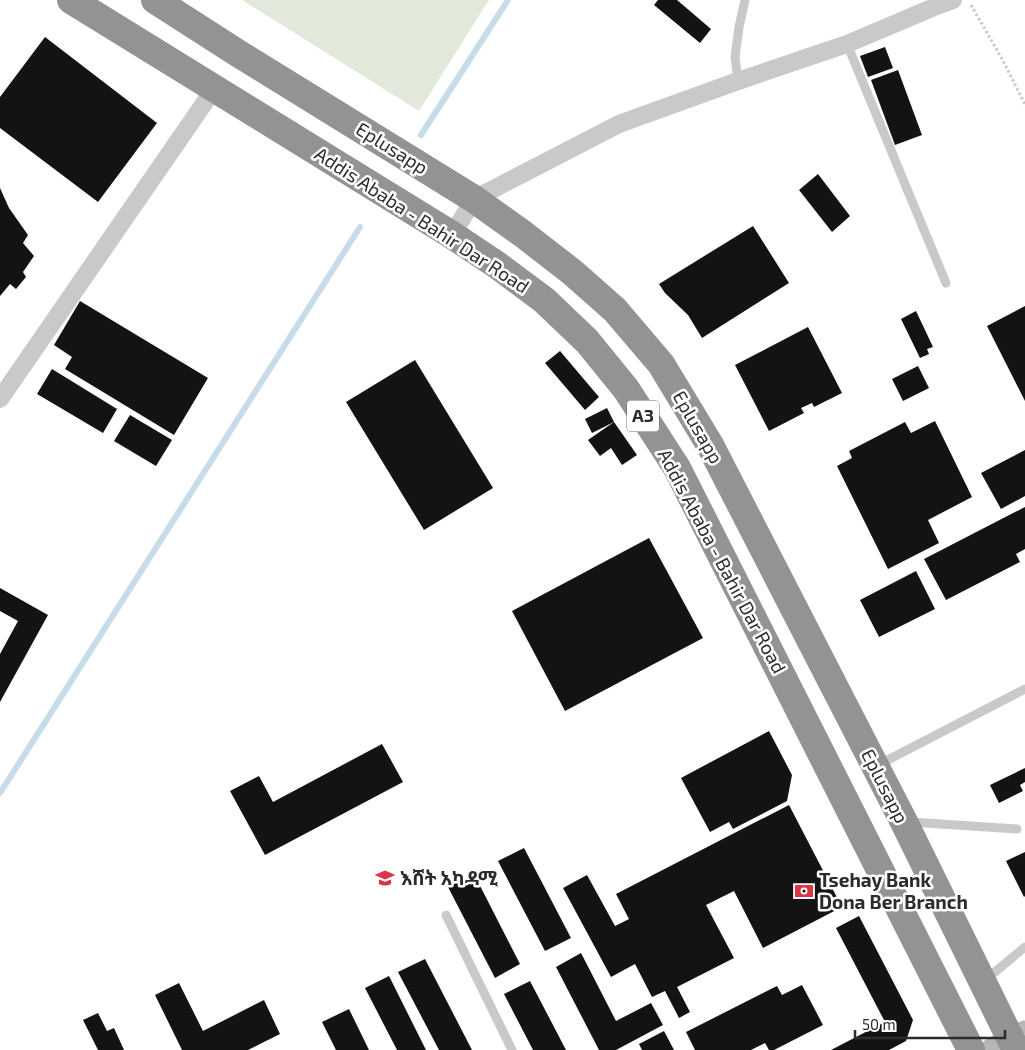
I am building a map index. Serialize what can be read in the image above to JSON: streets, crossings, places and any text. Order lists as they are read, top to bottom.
{
  "streets": {
    "highway": ["Eplusapp", "Addis Ababa - Bahir Dar Road", "A3"]
  },
  "places": {
    "school or university": ["እሸት አካዳሚ"],
    "bank": ["Tsehay Bank Dona Ber Branch"]
  },
  "scale_bar": "50 m"
}
